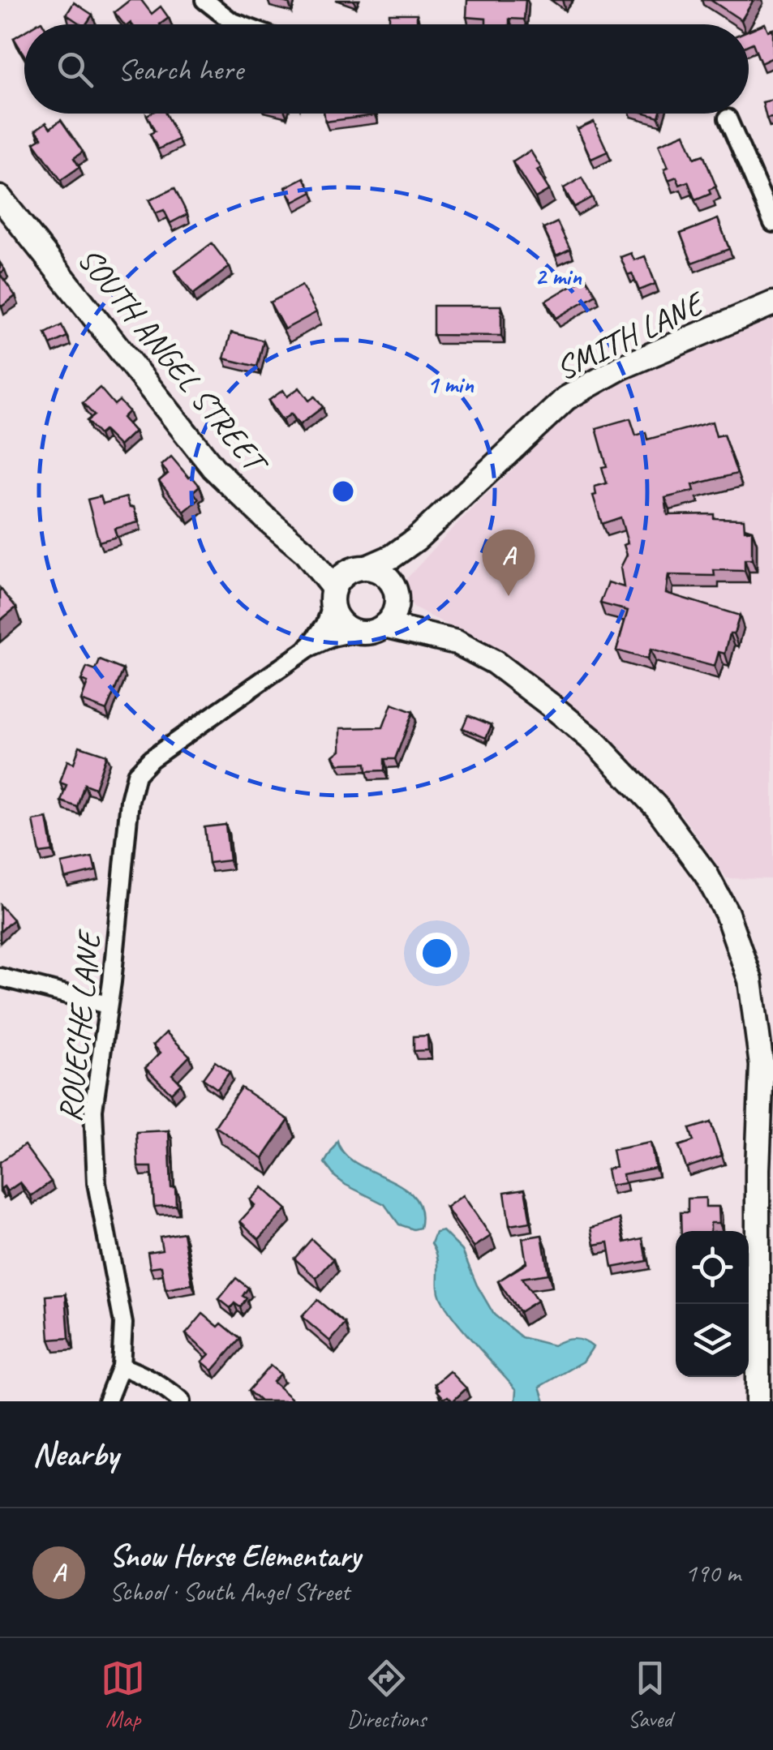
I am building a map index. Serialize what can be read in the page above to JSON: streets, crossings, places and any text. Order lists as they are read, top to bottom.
{
  "streets": {
    "street": ["SMITH LANE", "SOUTH ANGEL STREET", "ROUECHE LANE"]
  },
  "crossings": [
    ["SMITH LANE", "SOUTH ANGEL STREET"]
  ],
  "page": {
    "search": "Search here",
    "pins": "A",
    "heading": "Nearby",
    "list": [
      {
        "mark": "A",
        "name": "Snow Horse Elementary",
        "note": "School · South Angel Street",
        "value": "190 m"
      }
    ],
    "nav": ["Map", "Directions", "Saved"]
  },
  "rings": ["2 min", "1 min"]
}
